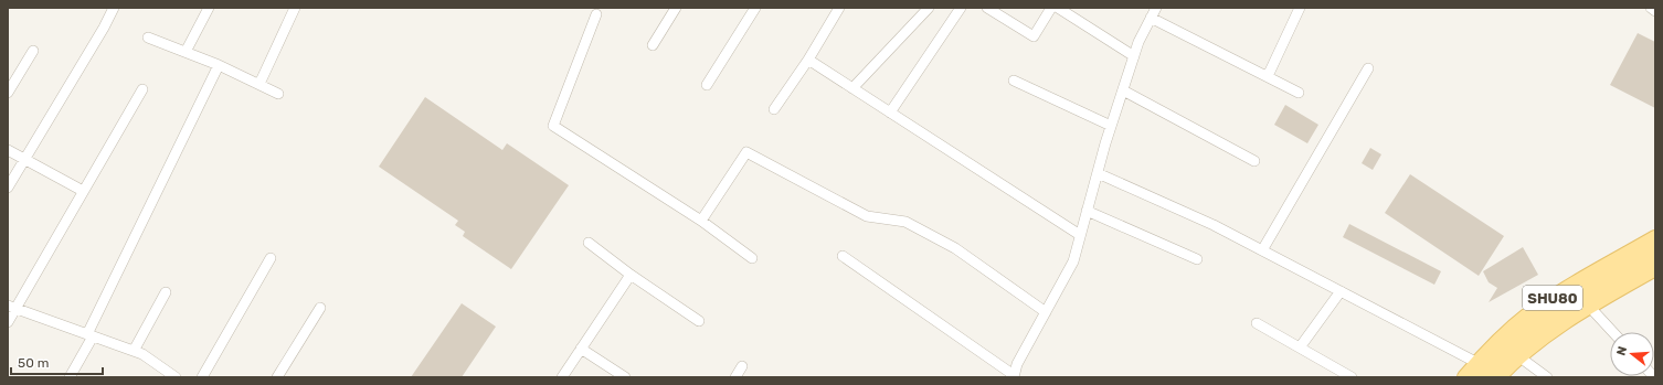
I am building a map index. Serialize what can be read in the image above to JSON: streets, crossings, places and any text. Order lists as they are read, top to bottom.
{
  "streets": {
    "main road": ["SHU80"]
  },
  "scale_bar": "50 m",
  "north": "left"
}
